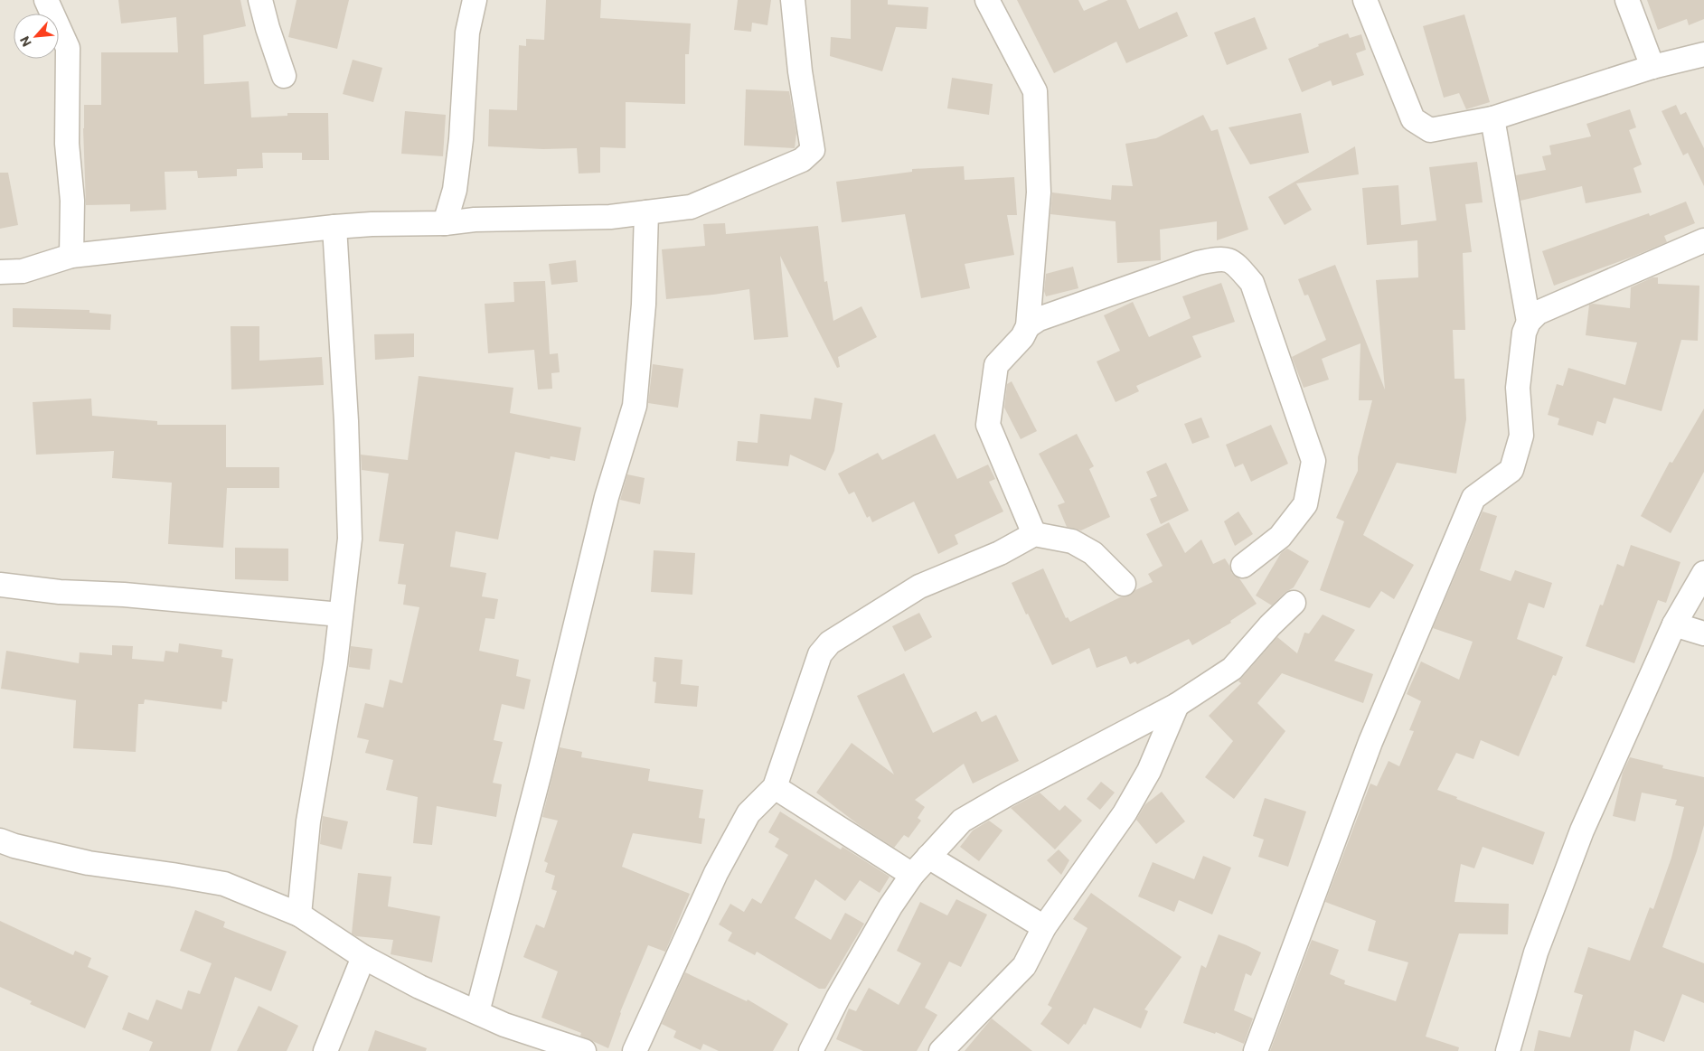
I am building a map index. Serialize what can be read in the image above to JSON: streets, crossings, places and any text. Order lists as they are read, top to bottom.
{
  "north": "bottom left"
}
